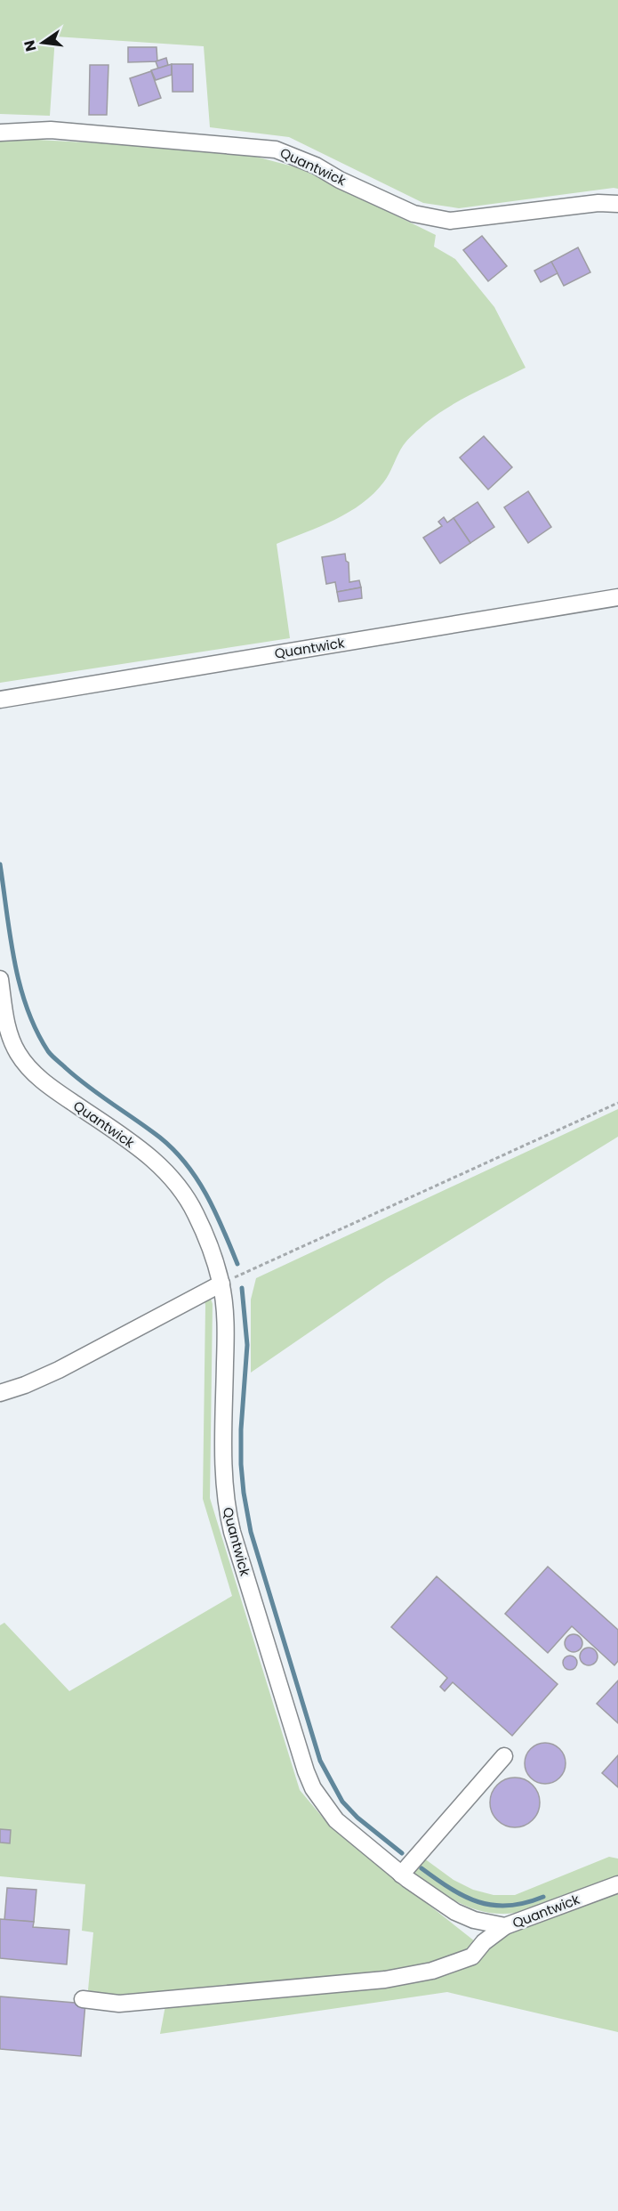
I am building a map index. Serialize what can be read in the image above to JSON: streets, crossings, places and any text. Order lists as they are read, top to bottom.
{
  "streets": {
    "street": ["Quantwick"]
  },
  "north": "left"
}
